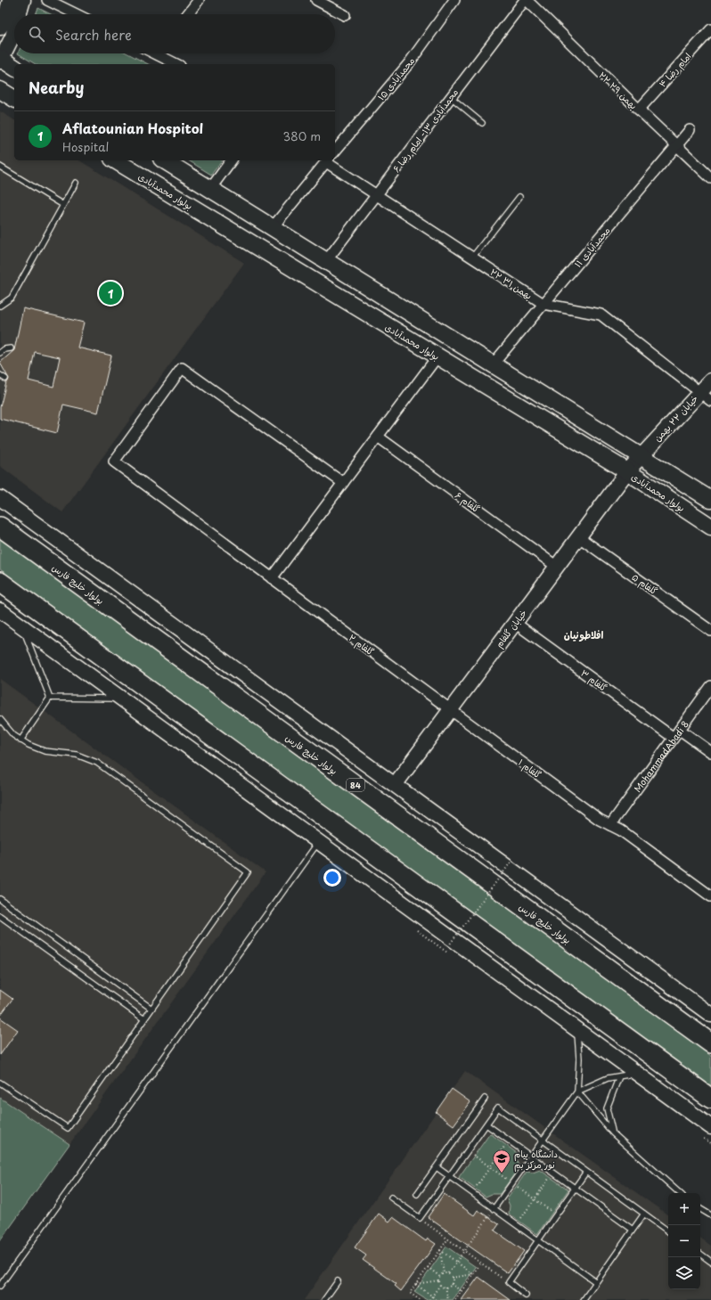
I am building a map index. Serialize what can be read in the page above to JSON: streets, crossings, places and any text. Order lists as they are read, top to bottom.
{
  "streets": {
    "highway": ["بولوار خلیج فارس", "84"],
    "main road": ["بولوار محمدآبادی"],
    "street": [
      "امام رضا ۴",
      "محمدآبادی ۱۵",
      "۲۲ بهمن ۲۹",
      "محمدآبادی ۱۳- امام رضا ۶",
      "محمدآبادی ۱۱",
      "۲۲ بهمن ۳۱",
      "خیابان ۲۲ بهمن",
      "گلفام ۶",
      "گلفام ۵",
      "خیابان گلفام",
      "گلفام ۲",
      "گلفام ۳",
      "MohammadAbadi 8",
      "گلفام ۱"
    ]
  },
  "crossings": [
    ["امام رضا ۴", "۲۲ بهمن ۲۹"],
    ["۲۲ بهمن ۲۹", "محمدآبادی ۱۳- امام رضا ۶"],
    ["۲۲ بهمن ۲۹", "محمدآبادی ۱۱"],
    ["محمدآبادی ۱۳- امام رضا ۶", "۲۲ بهمن ۳۱"],
    ["بولوار محمدآبادی", "خیابان ۲۲ بهمن"],
    ["بولوار محمدآبادی", "خیابان گلفام"],
    ["محمدآبادی ۱۱", "۲۲ بهمن ۳۱"],
    ["۲۲ بهمن ۳۱", "خیابان ۲۲ بهمن"],
    ["خیابان ۲۲ بهمن", "خیابان گلفام"],
    ["گلفام ۶", "خیابان گلفام"],
    ["گلفام ۵", "خیابان گلفام"],
    ["خیابان گلفام", "گلفام ۲"],
    ["خیابان گلفام", "گلفام ۳"],
    ["خیابان گلفام", "گلفام ۱"],
    ["گلفام ۲", "گلفام ۱"],
    ["گلفام ۳", "MohammadAbadi 8"],
    ["MohammadAbadi 8", "گلفام ۱"]
  ],
  "districts": ["افلاطونیان"],
  "places": {
    "school or university": ["دانشگاه پیام نور مرکز بم"]
  },
  "page": {
    "search": "Search here",
    "heading": "Nearby",
    "list": [
      {
        "mark": "1",
        "name": "Aflatounian Hospitol",
        "note": "Hospital",
        "value": "380 m"
      }
    ],
    "pins": "1",
    "map_buttons": ["+", "−"]
  }
}
